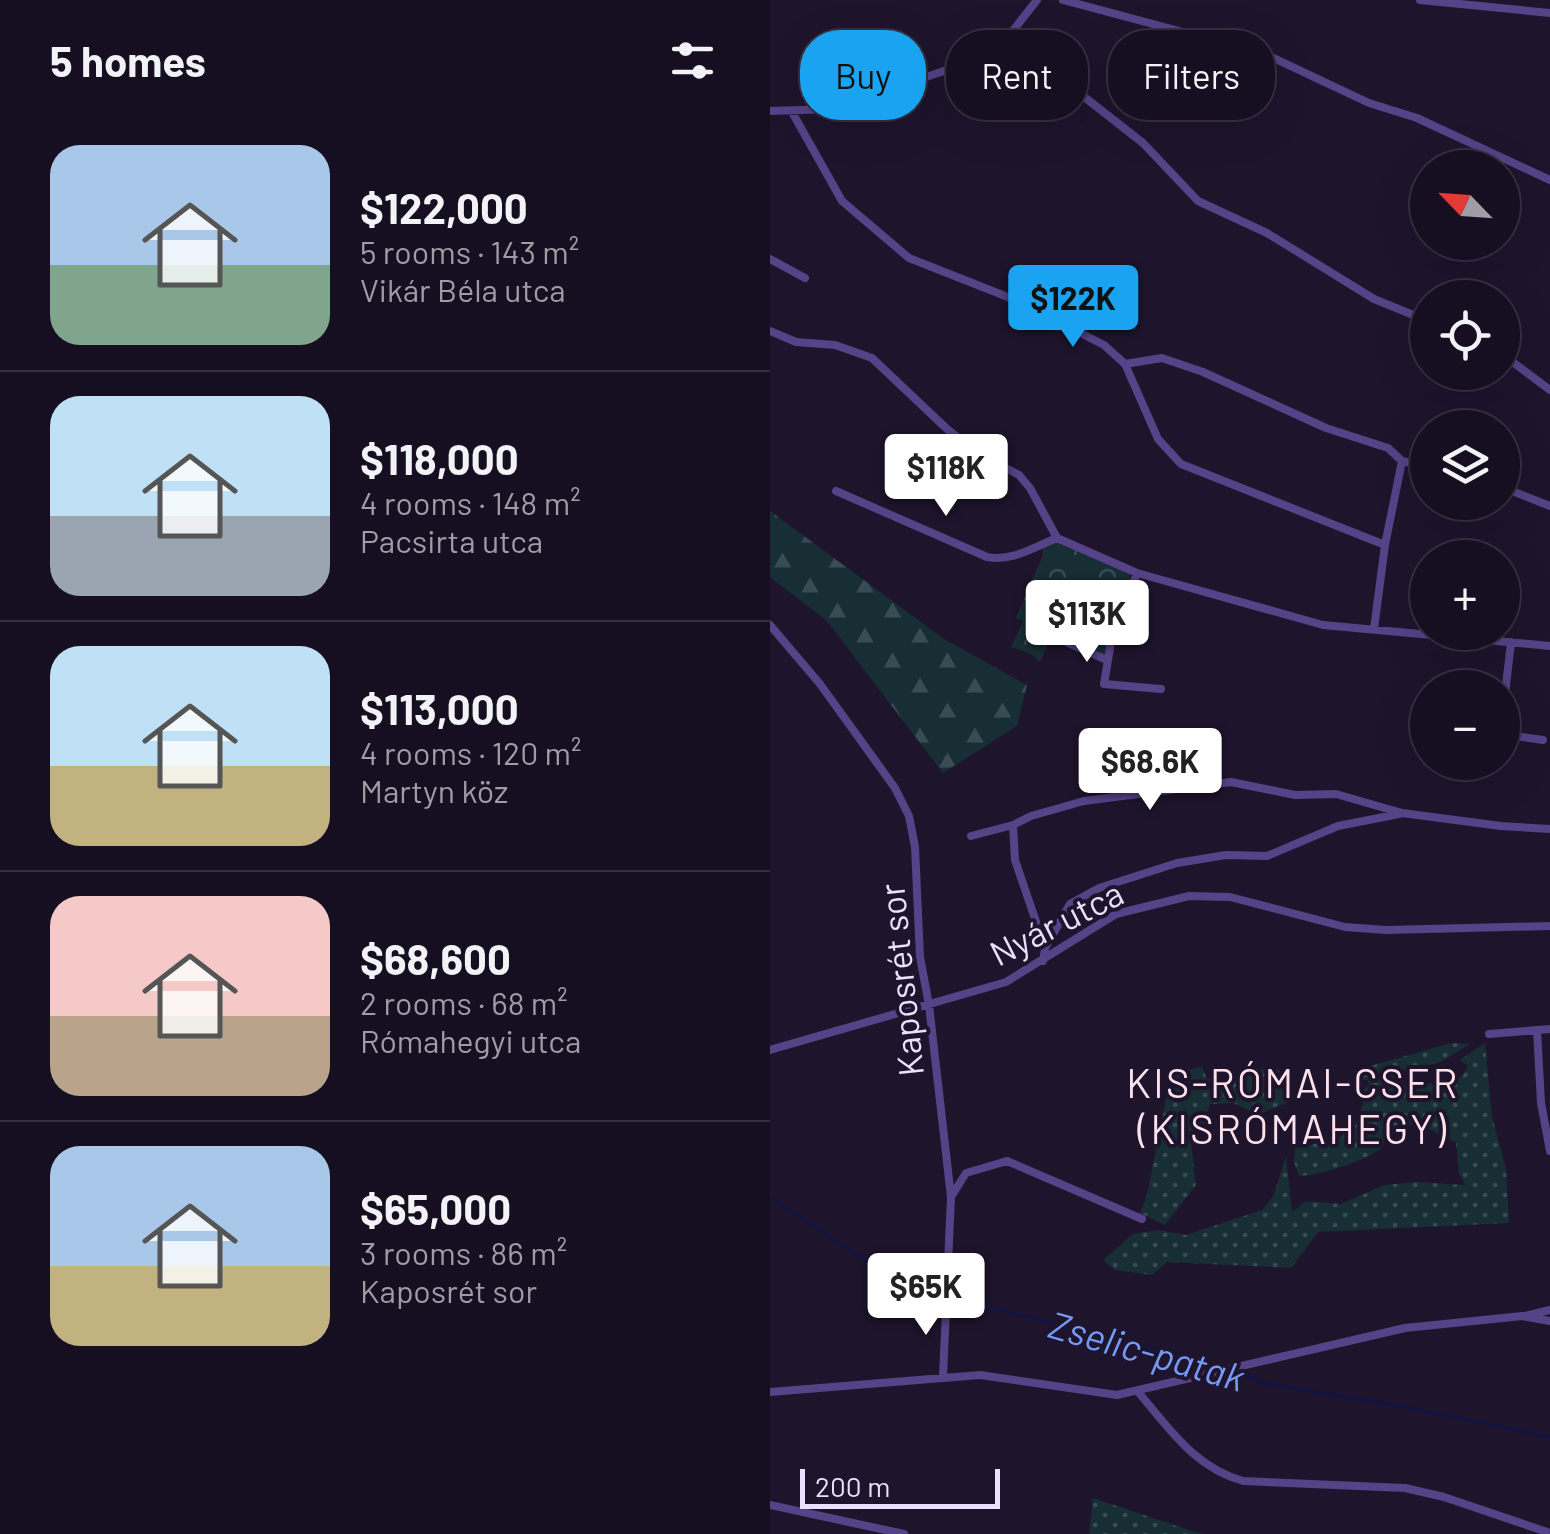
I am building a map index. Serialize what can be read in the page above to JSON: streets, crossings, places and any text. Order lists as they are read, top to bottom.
{
  "streets": {
    "street": ["Nyár utca", "Kaposrét sor"]
  },
  "crossings": [
    ["Nyár utca", "Kaposrét sor"]
  ],
  "districts": ["KIS-RÓMAI-CSER (KISRÓMAHEGY)"],
  "water": ["Zselic-patak"],
  "scale_bar": "200 m",
  "north": "top left",
  "page": {
    "heading": "5 homes",
    "chip": ["Buy", "Rent", "Filters"],
    "list": [
      {
        "name": "$122,000",
        "note": "5 rooms · 143 m² · Vikár Béla utca"
      },
      {
        "name": "$118,000",
        "note": "4 rooms · 148 m² · Pacsirta utca"
      },
      {
        "name": "$113,000",
        "note": "4 rooms · 120 m² · Martyn köz"
      },
      {
        "name": "$68,600",
        "note": "2 rooms · 68 m² · Rómahegyi utca"
      },
      {
        "name": "$65,000",
        "note": "3 rooms · 86 m² · Kaposrét sor"
      }
    ],
    "map_buttons": ["+", "−"],
    "price": [
      "$122K",
      "$118K",
      "$113K",
      "$68.6K",
      "$65K"
    ],
    "scale": "200 m"
  }
}
